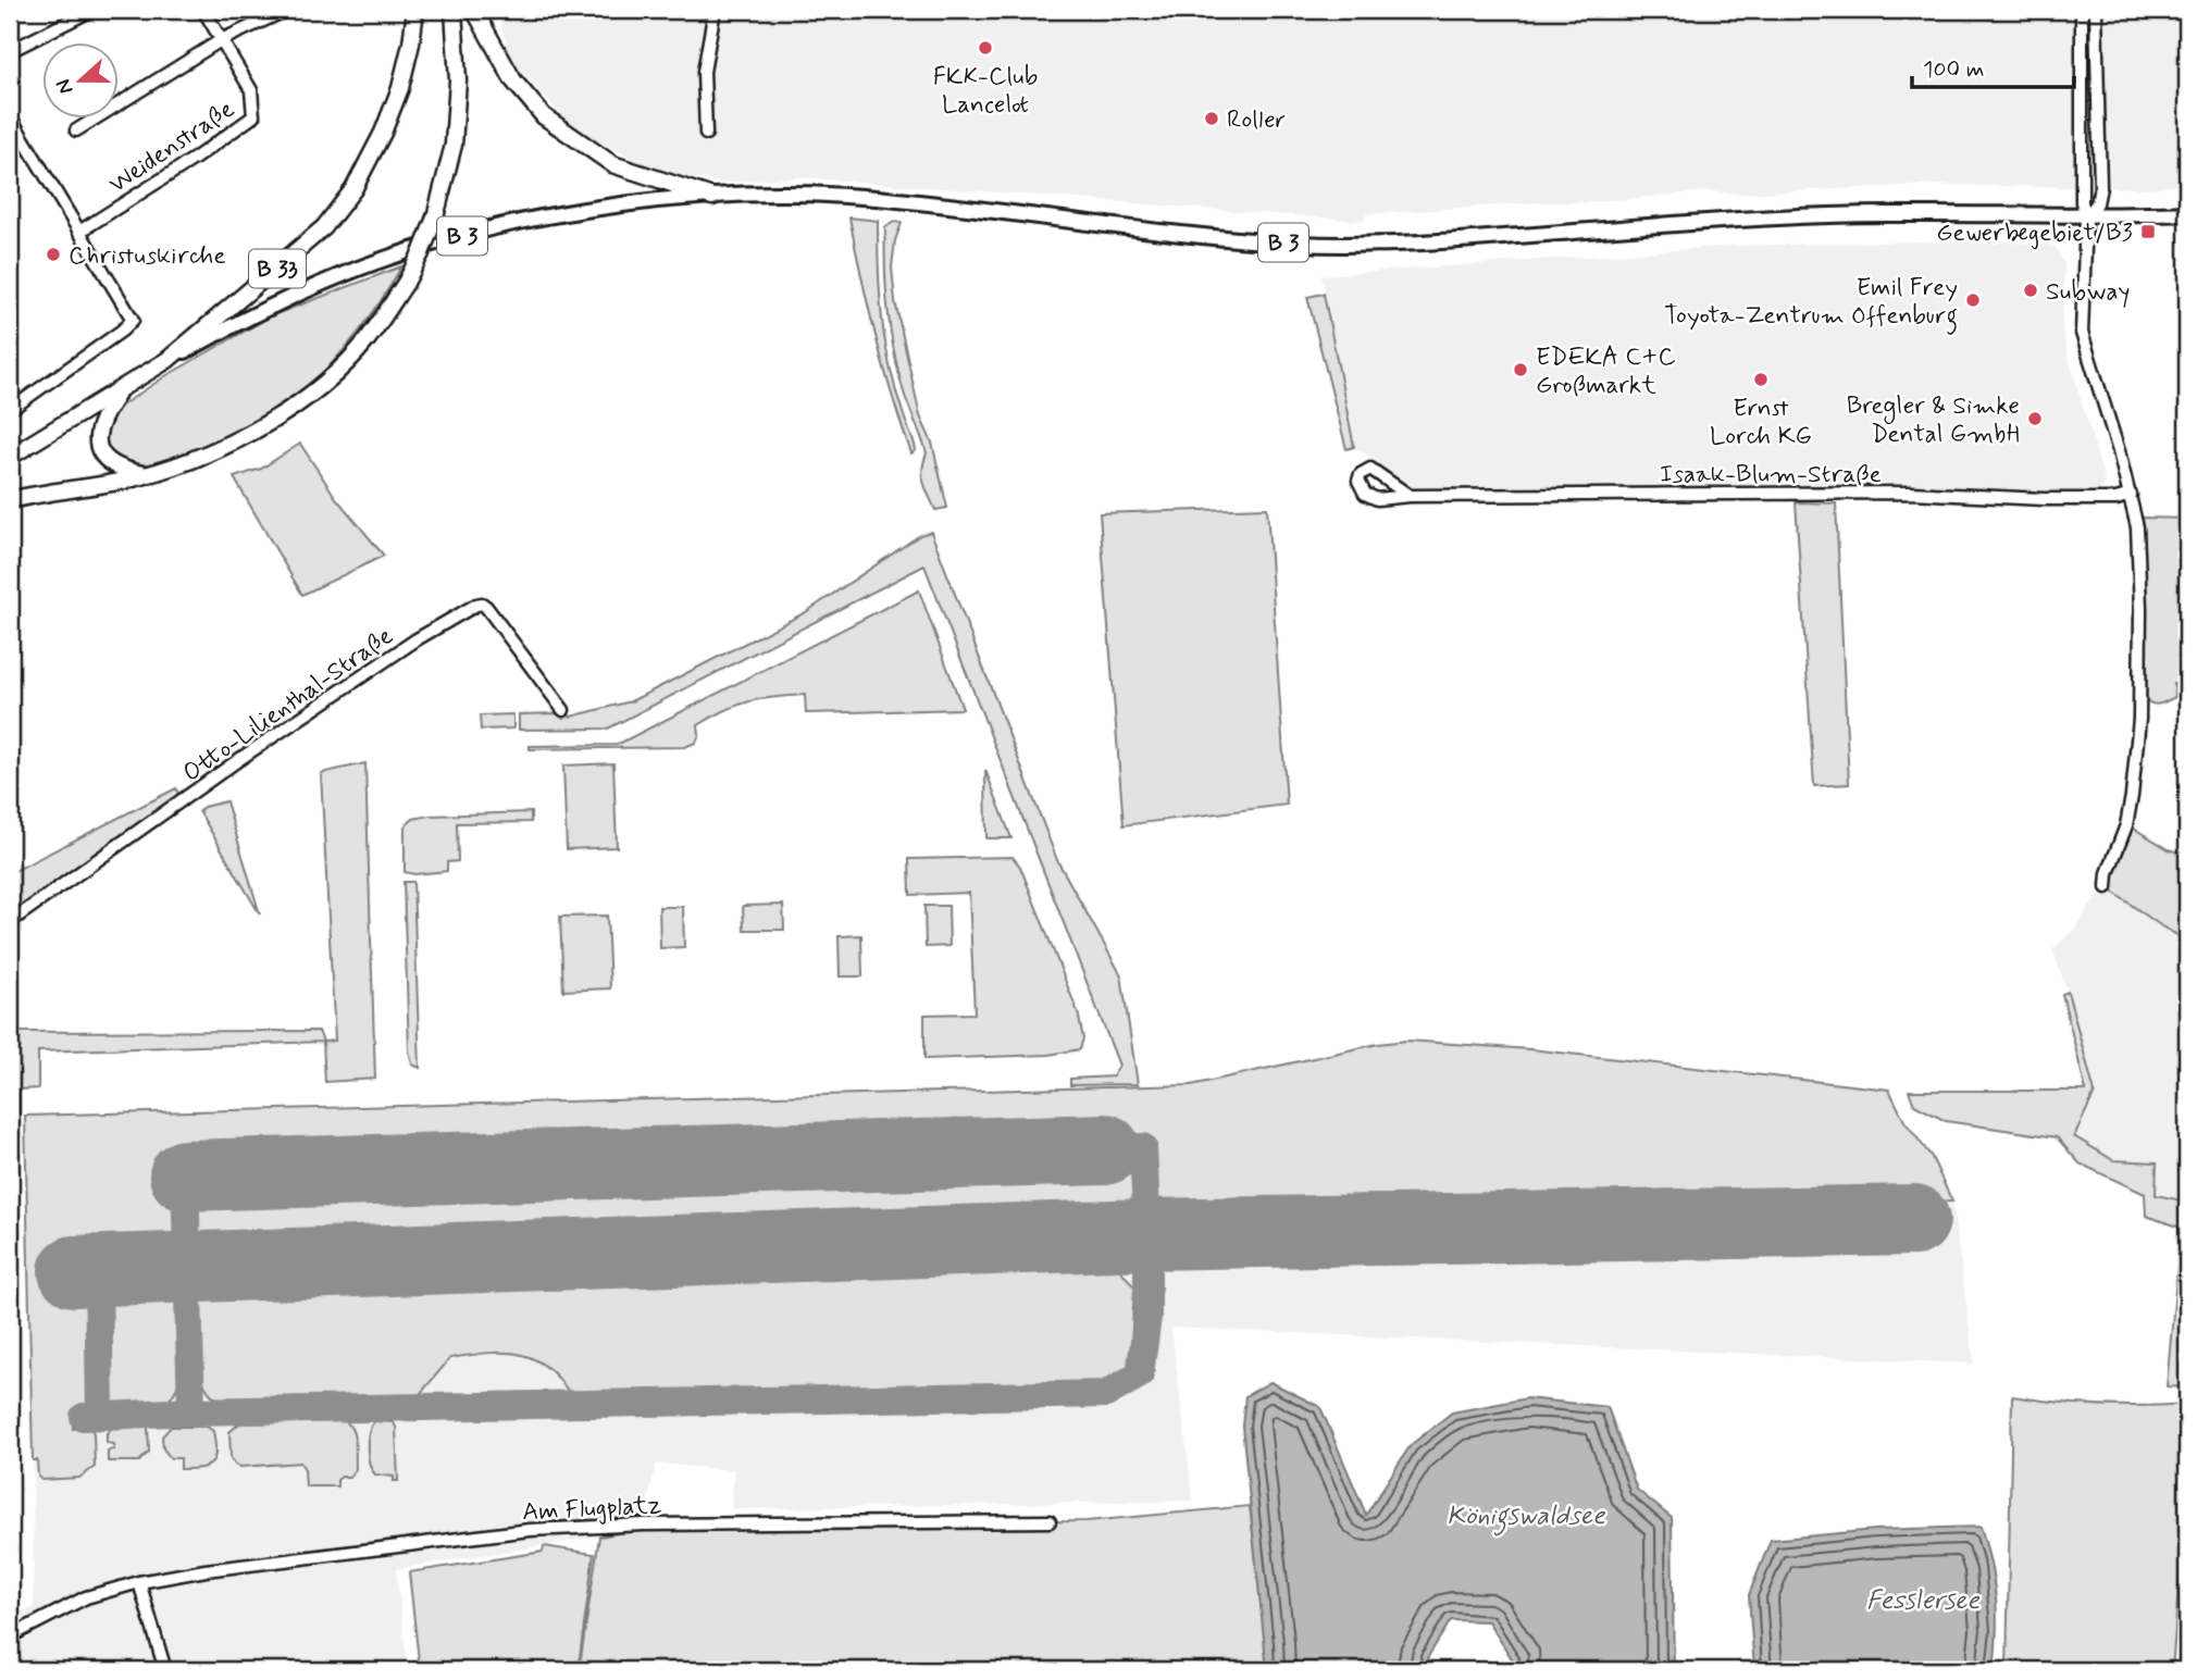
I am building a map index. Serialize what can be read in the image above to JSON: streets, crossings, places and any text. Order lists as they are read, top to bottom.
{
  "streets": {
    "highway": ["B 3", "B 33"],
    "street": [
      "Weidenstraße",
      "Isaak-Blum-Straße",
      "Otto-Lilienthal-Straße",
      "Am Flugplatz"
    ]
  },
  "crossings": [
    ["B 3", "B 33"]
  ],
  "water": ["Königswaldsee", "Fesslersee"],
  "places": {
    "other": [
      "FKK-Club Lancelot",
      "Roller",
      "Christuskirche",
      "Subway",
      "Emil Frey Toyota-Zentrum Offenburg",
      "EDEKA C+C Großmarkt",
      "Ernst Lorch KG",
      "Bregler & Simke Dental GmbH"
    ],
    "transit": ["Gewerbegebiet/B3"]
  },
  "scale_bar": "100 m",
  "north": "left"
}
